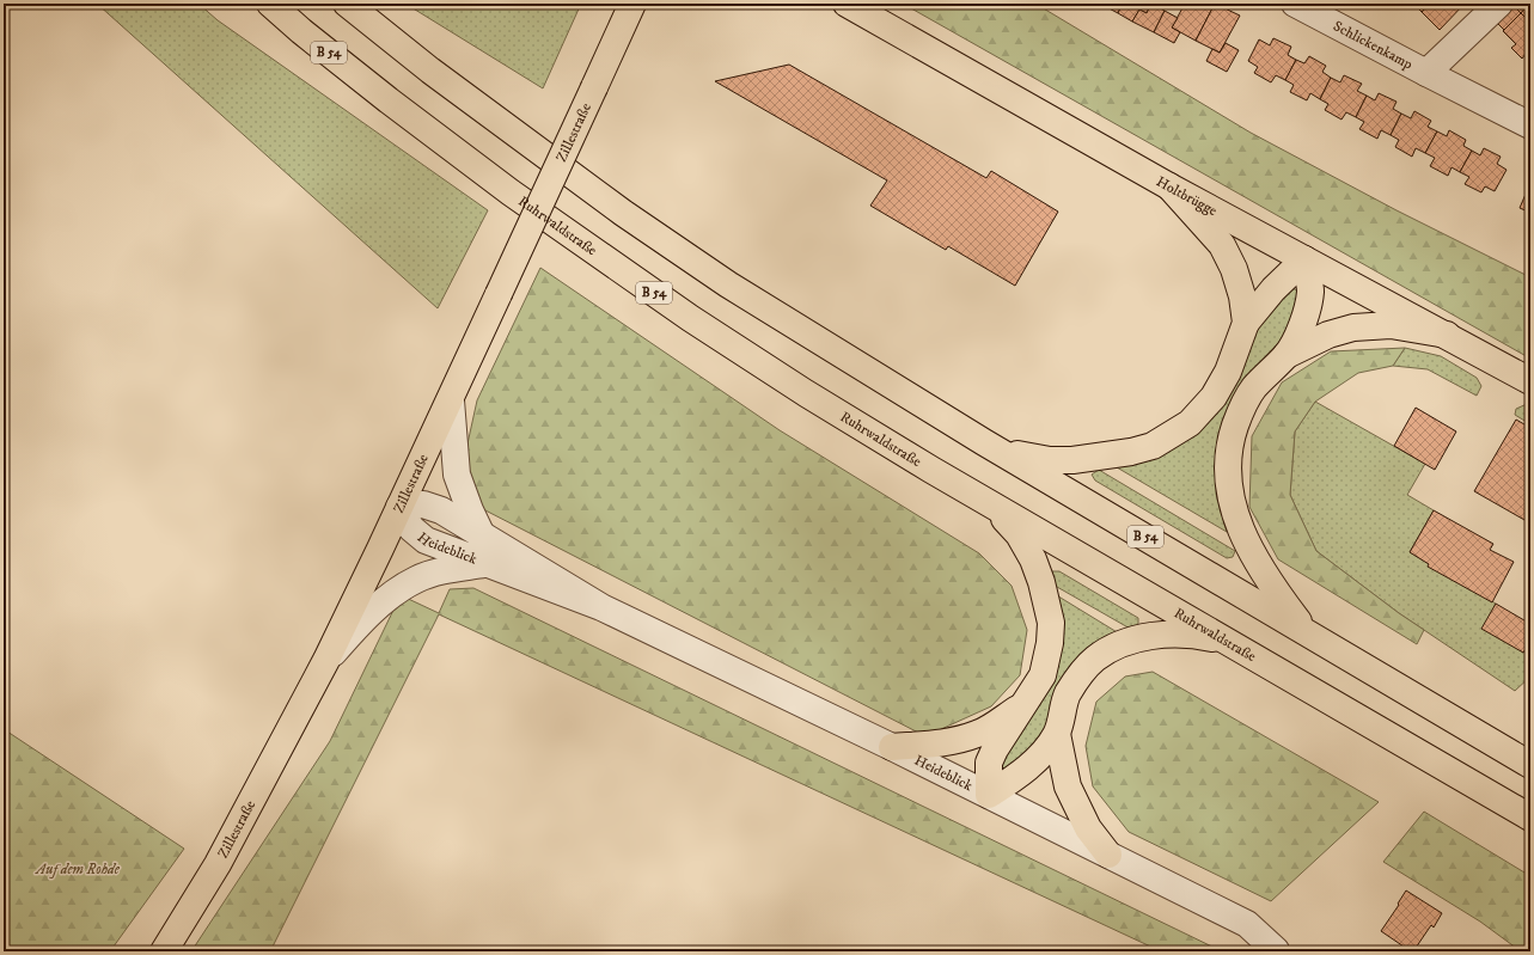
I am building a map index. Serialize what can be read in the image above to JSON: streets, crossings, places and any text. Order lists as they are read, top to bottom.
{
  "streets": {
    "main road": [
      "B 54",
      "Zillestraße",
      "Holtbrügge",
      "Ruhrwaldstraße"
    ],
    "street": ["Schlickenkamp", "Heideblick"]
  },
  "crossings": [
    ["Zillestraße", "Heideblick"]
  ],
  "parks": ["Auf dem Rohde"]
}
